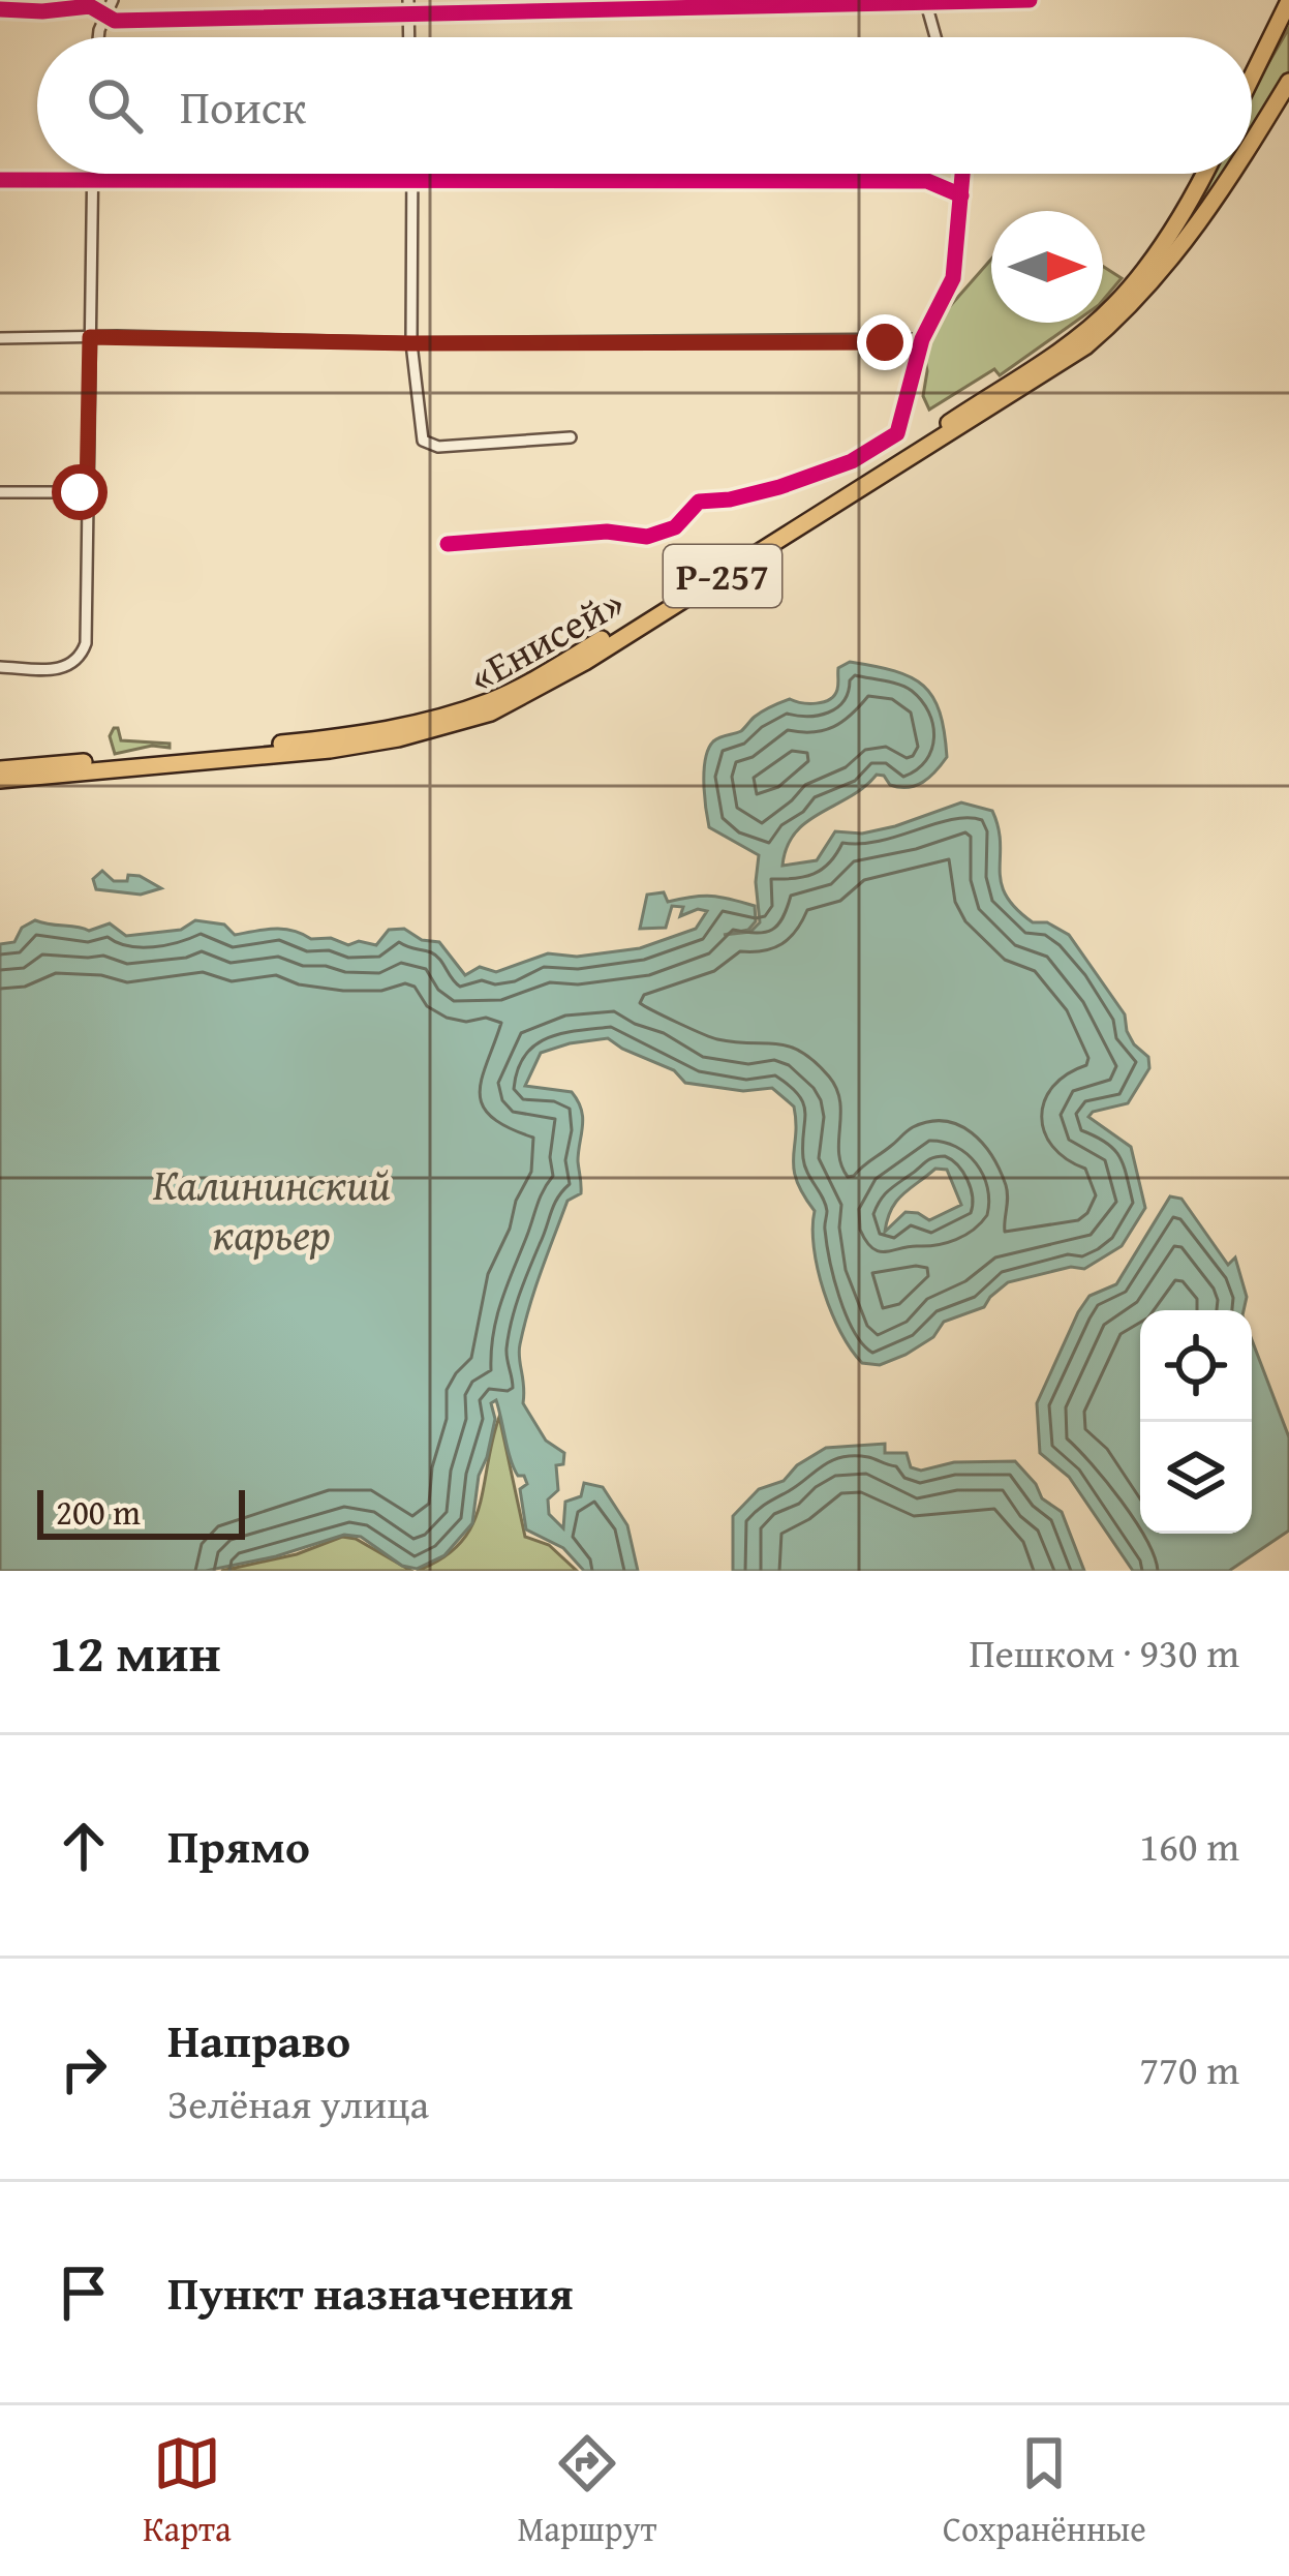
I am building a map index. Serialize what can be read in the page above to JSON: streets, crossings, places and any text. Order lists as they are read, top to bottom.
{
  "streets": {
    "highway": ["Р-257", "«Енисей»"]
  },
  "water": ["Калининский карьер"],
  "scale_bar": "200 m",
  "north": "right",
  "page": {
    "search": "Поиск",
    "scale": "200 m",
    "heading": ["12 мин", "Пешком · 930 m"],
    "list": [
      ["Прямо", "160 m"],
      ["Направо", "Зелёная улица", "770 m"],
      "Пункт назначения"
    ],
    "nav": ["Карта", "Маршрут", "Сохранённые"]
  }
}
